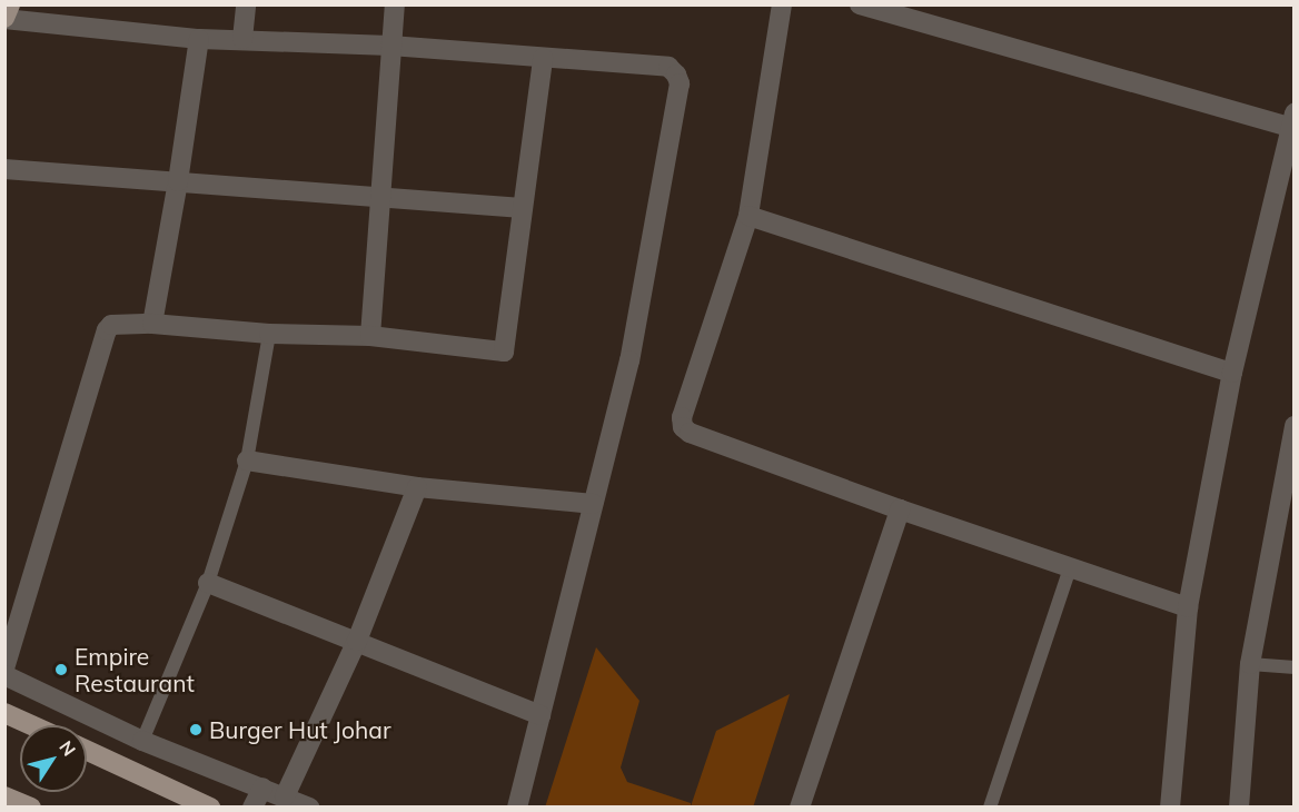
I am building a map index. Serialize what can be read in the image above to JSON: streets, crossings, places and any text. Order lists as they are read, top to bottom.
{
  "places": ["Empire Restaurant", "Burger Hut Johar"],
  "north": "top right"
}
